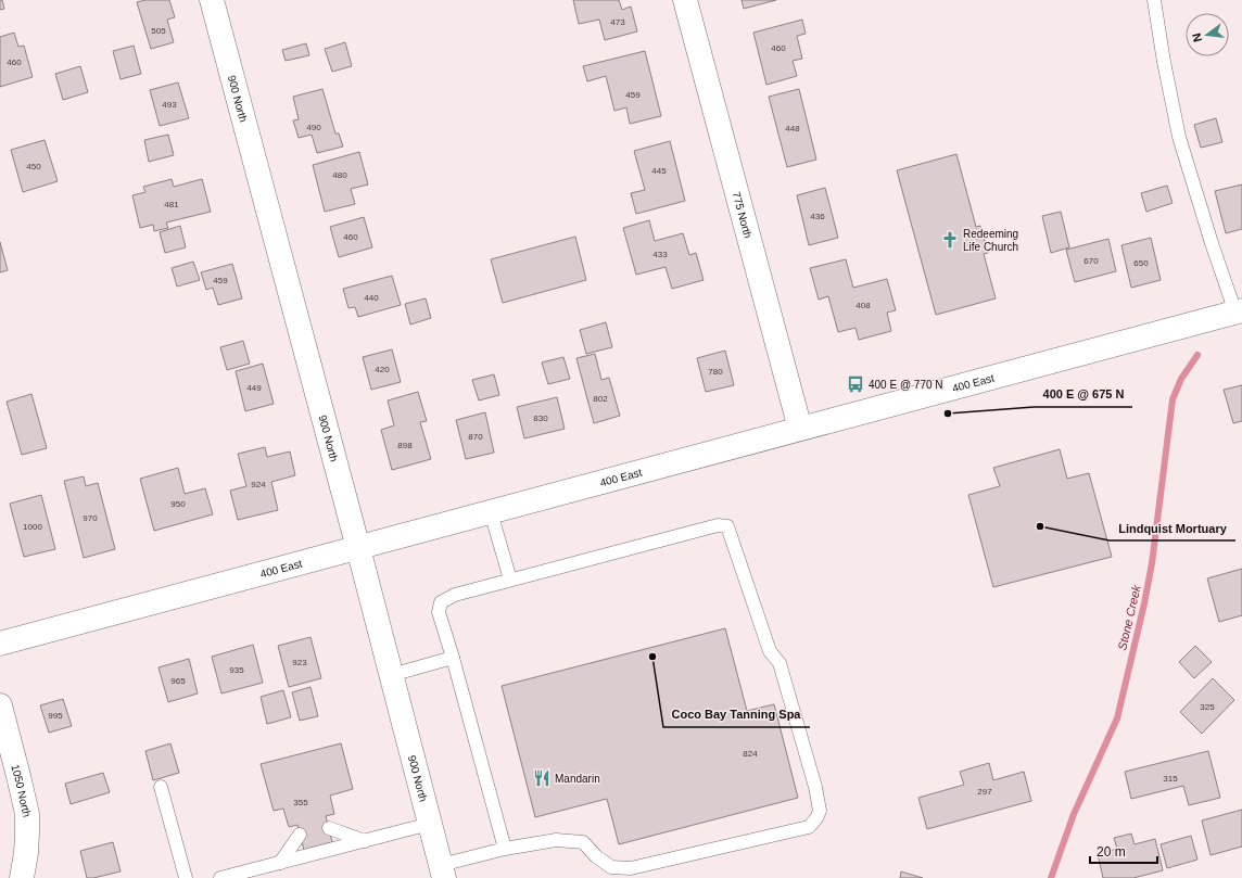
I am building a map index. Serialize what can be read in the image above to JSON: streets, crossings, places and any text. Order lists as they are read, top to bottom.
{
  "streets": {
    "street": [
      "900 North",
      "775 North",
      "400 East",
      "1050 North"
    ]
  },
  "crossings": [
    ["900 North", "400 East"],
    ["775 North", "400 East"]
  ],
  "water": ["Stone Creek"],
  "places": {
    "church": ["Redeeming Life Church"],
    "bus stop": ["400 E @ 770 N"],
    "other": ["400 E @ 675 N", "Lindquist Mortuary", "Coco Bay Tanning Spa"],
    "restaurant": ["Mandarin"]
  },
  "house_numbers": [
    "473",
    "505",
    "460",
    "460",
    "459",
    "493",
    "490",
    "448",
    "450",
    "445",
    "480",
    "481",
    "436",
    "460",
    "433",
    "670",
    "650",
    "459",
    "440",
    "408",
    "420",
    "780",
    "449",
    "802",
    "830",
    "870",
    "898",
    "924",
    "950",
    "970",
    "1000",
    "923",
    "935",
    "965",
    "325",
    "995",
    "824",
    "315",
    "297",
    "355"
  ],
  "scale_bar": "20 m",
  "north": "left"
}
